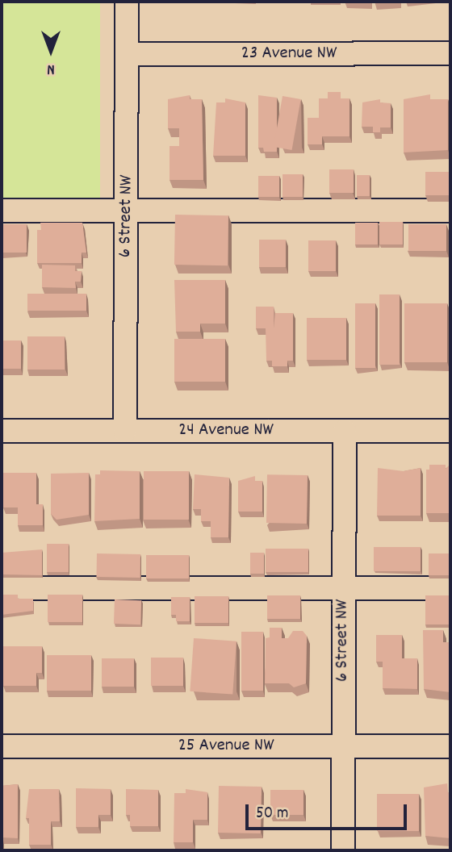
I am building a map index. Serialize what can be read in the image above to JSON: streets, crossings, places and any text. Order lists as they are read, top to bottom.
{
  "streets": {
    "street": [
      "23 Avenue NW",
      "6 Street NW",
      "24 Avenue NW",
      "25 Avenue NW"
    ]
  },
  "crossings": [
    ["23 Avenue NW", "6 Street NW"],
    ["6 Street NW", "24 Avenue NW"],
    ["6 Street NW", "25 Avenue NW"]
  ],
  "scale_bar": "50 m",
  "north": "bottom"
}
